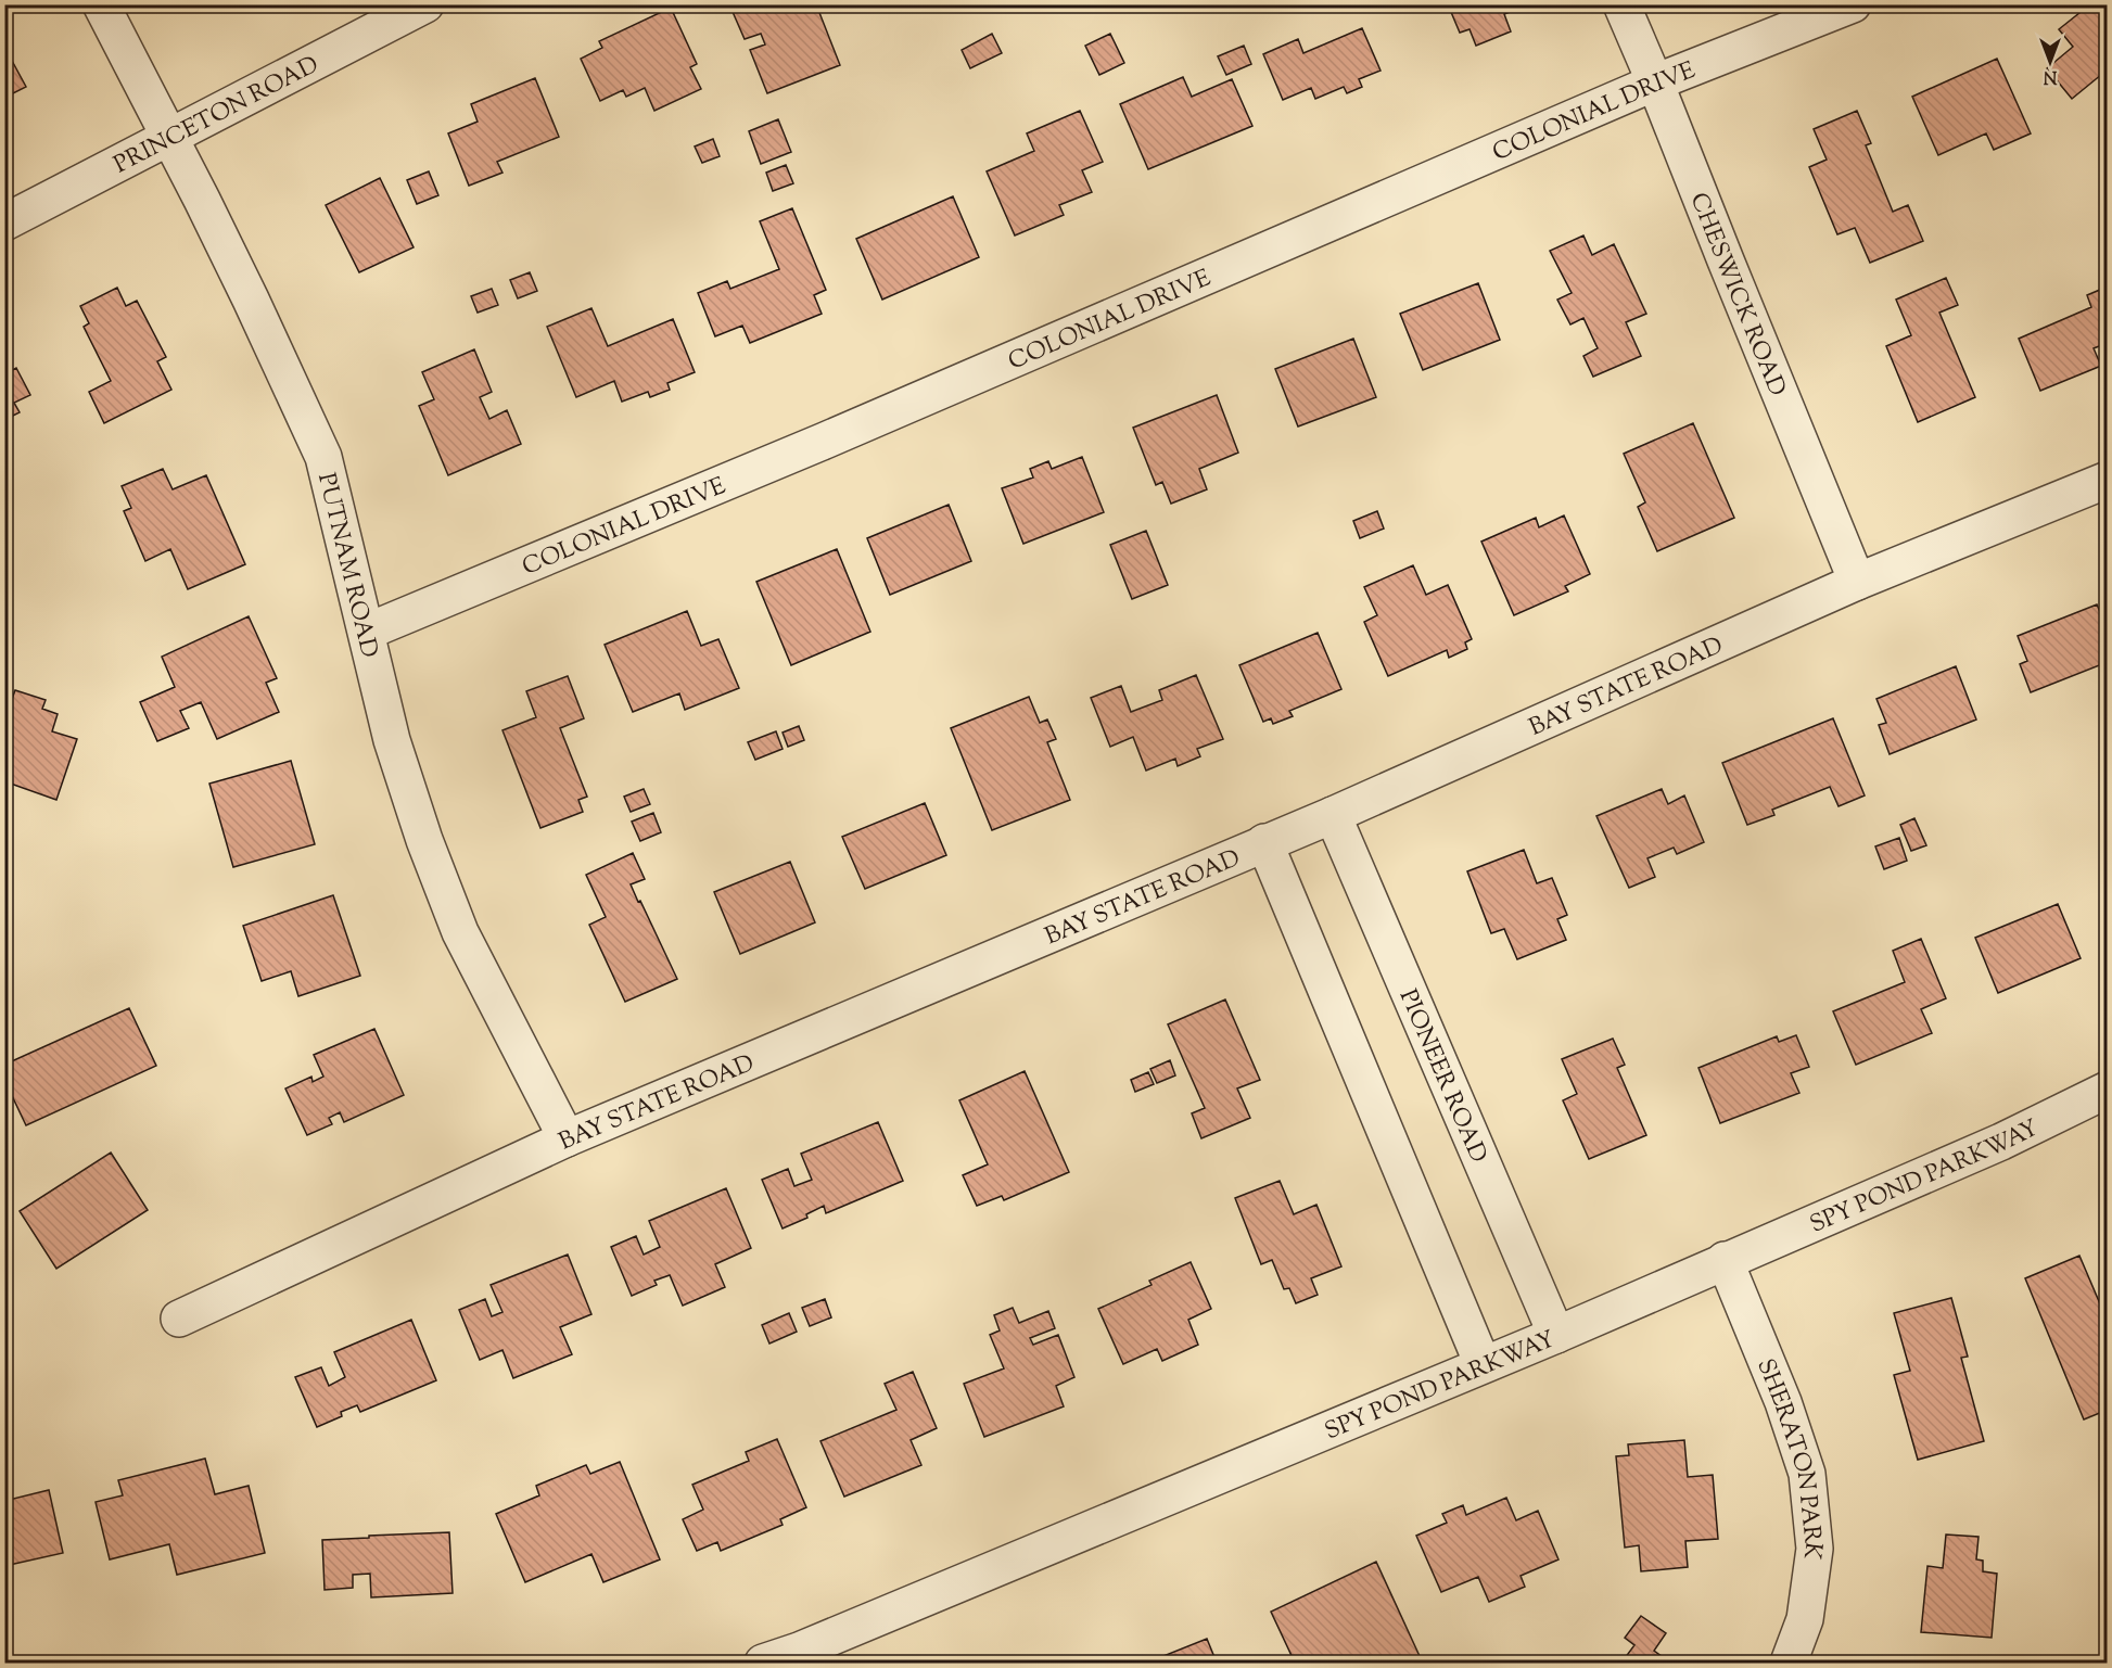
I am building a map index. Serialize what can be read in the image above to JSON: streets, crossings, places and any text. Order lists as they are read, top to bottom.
{
  "streets": {
    "street": [
      "COLONIAL DRIVE",
      "PRINCETON ROAD",
      "CHESWICK ROAD",
      "PUTNAM ROAD",
      "BAY STATE ROAD",
      "PIONEER ROAD",
      "SPY POND PARKWAY",
      "SHERATON PARK"
    ]
  },
  "crossings": [
    ["COLONIAL DRIVE", "CHESWICK ROAD"],
    ["COLONIAL DRIVE", "PUTNAM ROAD"],
    ["PRINCETON ROAD", "PUTNAM ROAD"],
    ["CHESWICK ROAD", "BAY STATE ROAD"],
    ["PUTNAM ROAD", "BAY STATE ROAD"],
    ["BAY STATE ROAD", "PIONEER ROAD"],
    ["PIONEER ROAD", "SPY POND PARKWAY"],
    ["SPY POND PARKWAY", "SHERATON PARK"]
  ],
  "north": "bottom"
}
